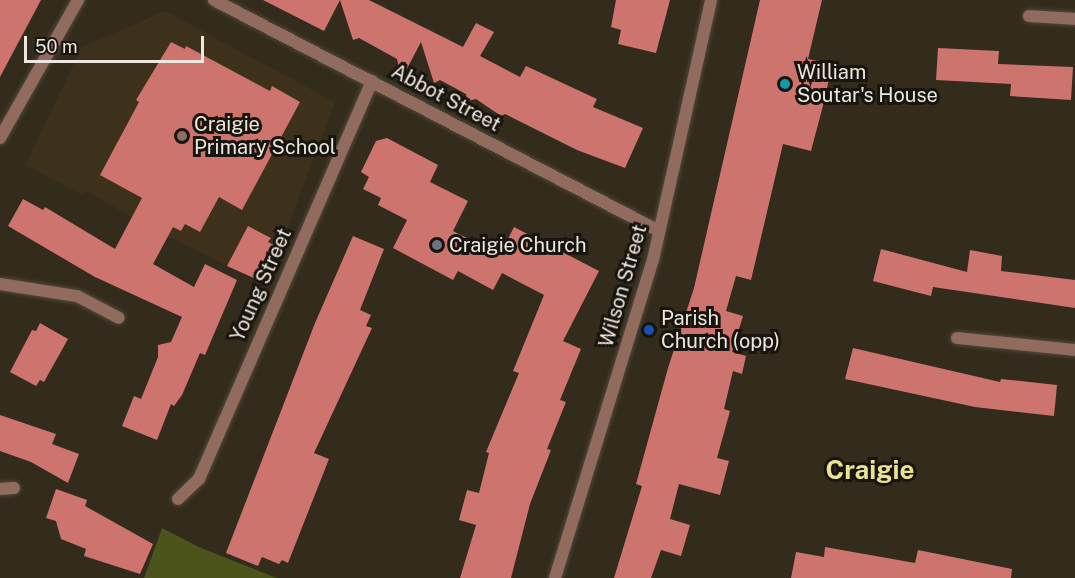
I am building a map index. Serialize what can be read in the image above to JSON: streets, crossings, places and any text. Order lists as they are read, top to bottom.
{
  "streets": {
    "street": ["Abbot Street", "Young Street", "Wilson Street"]
  },
  "crossings": [
    ["Abbot Street", "Young Street"],
    ["Abbot Street", "Wilson Street"]
  ],
  "districts": ["Craigie"],
  "places": [
    "William Soutar's House",
    "Craigie Primary School",
    "Craigie Church",
    "Parish Church (opp)"
  ],
  "scale_bar": "50 m"
}
